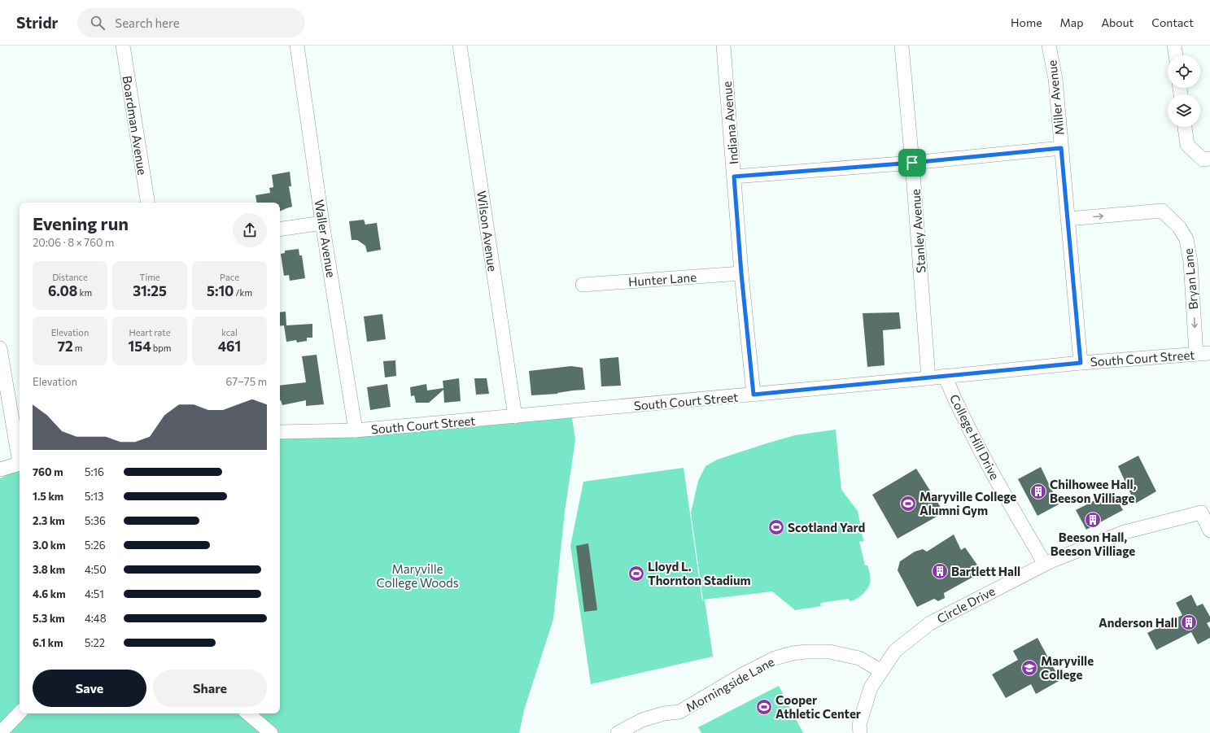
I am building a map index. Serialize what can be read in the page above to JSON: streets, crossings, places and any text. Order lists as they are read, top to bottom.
{
  "streets": {
    "street": [
      "Miller Avenue",
      "Indiana Avenue",
      "Boardman Avenue",
      "Wilson Avenue",
      "Stanley Avenue",
      "Waller Avenue",
      "Hunter Lane",
      "Bryan Lane",
      "South Court Street",
      "College Hill Drive",
      "Circle Drive",
      "Morningside Lane"
    ]
  },
  "crossings": [
    ["Miller Avenue", "Bryan Lane"],
    ["Miller Avenue", "South Court Street"],
    ["Indiana Avenue", "Hunter Lane"],
    ["Indiana Avenue", "South Court Street"],
    ["Wilson Avenue", "South Court Street"],
    ["Stanley Avenue", "South Court Street"],
    ["Waller Avenue", "South Court Street"],
    ["Bryan Lane", "South Court Street"],
    ["South Court Street", "College Hill Drive"],
    ["College Hill Drive", "Circle Drive"],
    ["Circle Drive", "Morningside Lane"]
  ],
  "parks": ["Maryville College Woods"],
  "places": {
    "building": [
      "Chilhowee Hall, Beeson Villiage",
      "Beeson Hall, Beeson Villiage",
      "Bartlett Hall",
      "Anderson Hall"
    ],
    "sports": [
      "Maryville College Alumni Gym",
      "Scotland Yard",
      "Lloyd L. Thornton Stadium",
      "Cooper Athletic Center"
    ],
    "school or university": ["Maryville College"]
  },
  "page": {
    "header": "Stridr",
    "search": "Search here",
    "nav": [
      "Home",
      "Map",
      "About",
      "Contact"
    ],
    "heading": ["Evening run", "20:06 · 8 × 760 m"],
    "stats": [
      ["Distance", "6.08 km"],
      ["Time", "31:25"],
      ["Pace", "5:10 /km"],
      ["Elevation", "72 m"],
      ["Heart rate", "154 bpm"],
      ["kcal", "461"]
    ],
    "chart": ["Elevation", "67–75 m"],
    "list": [
      {
        "name": "760 m",
        "note": "5:16"
      },
      {
        "name": "1.5 km",
        "note": "5:13"
      },
      {
        "name": "2.3 km",
        "note": "5:36"
      },
      {
        "name": "3.0 km",
        "note": "5:26"
      },
      {
        "name": "3.8 km",
        "note": "4:50"
      },
      {
        "name": "4.6 km",
        "note": "4:51"
      },
      {
        "name": "5.3 km",
        "note": "4:48"
      },
      {
        "name": "6.1 km",
        "note": "5:22"
      }
    ],
    "buttons": ["Save", "Share"]
  }
}
